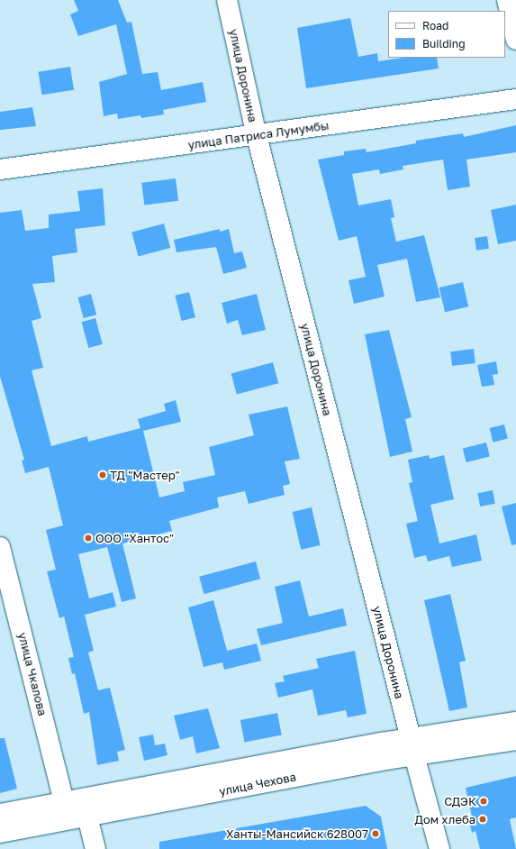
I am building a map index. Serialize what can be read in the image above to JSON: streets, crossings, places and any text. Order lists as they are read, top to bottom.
{
  "streets": {
    "street": [
      "улица Доронина",
      "улица Патриса Лумумбы",
      "улица Чкалова",
      "улица Чехова"
    ]
  },
  "crossings": [
    ["улица Доронина", "улица Патриса Лумумбы"],
    ["улица Доронина", "улица Чехова"],
    ["улица Чкалова", "улица Чехова"]
  ],
  "places": [
    "ТД \"Мастер\"",
    "ООО \"Хантос\"",
    "СДЭК",
    "Дом хлеба",
    "Ханты-Мансийск 628007"
  ],
  "legend": ["Road", "Building"]
}
